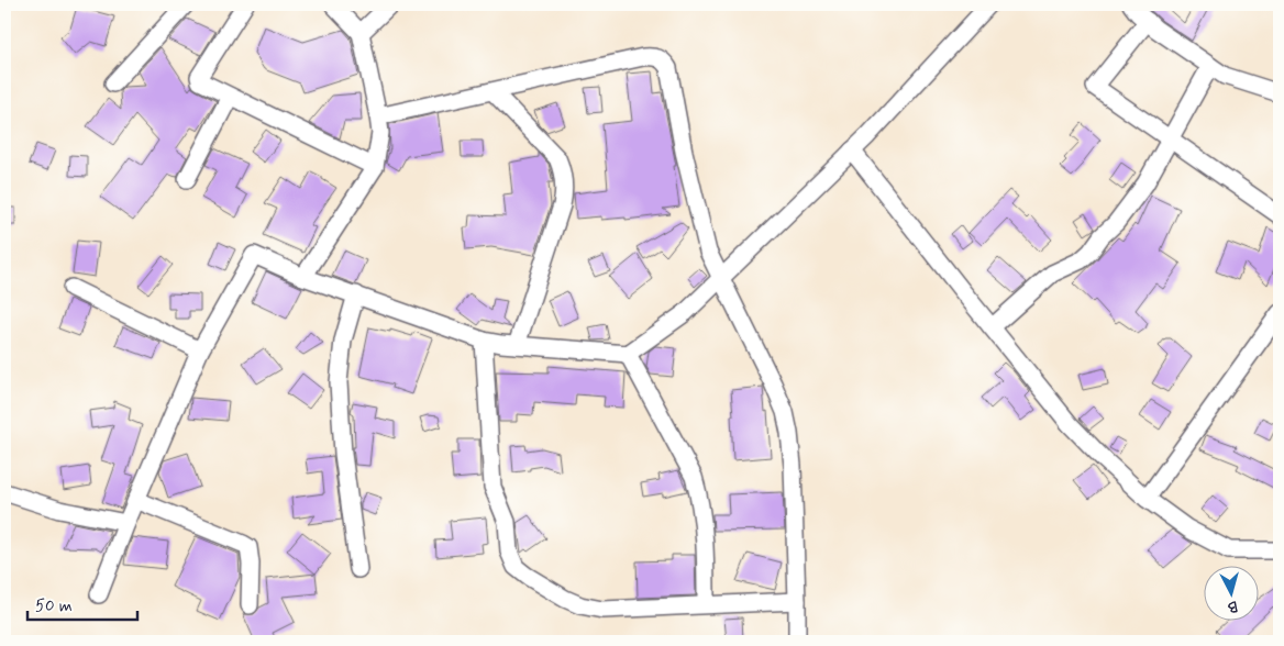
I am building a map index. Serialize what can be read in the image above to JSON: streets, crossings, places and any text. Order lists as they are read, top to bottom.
{
  "scale_bar": "50 m",
  "north": "bottom"
}
